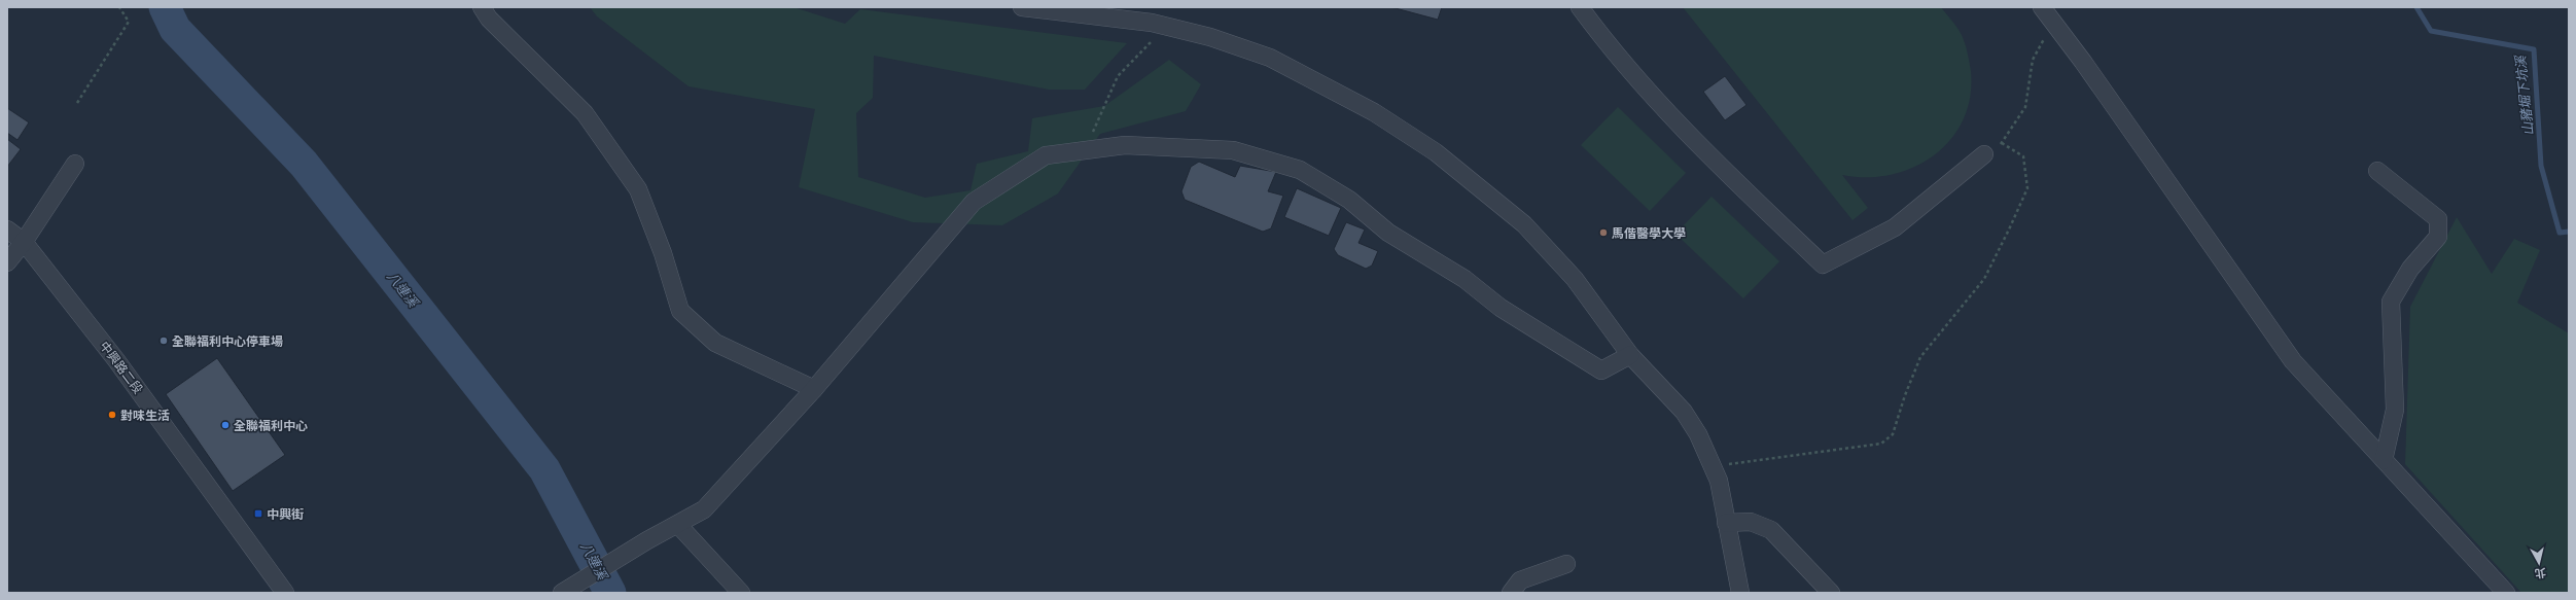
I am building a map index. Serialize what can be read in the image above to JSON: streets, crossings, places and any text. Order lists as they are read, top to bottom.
{
  "streets": {
    "street": ["中興路二段"]
  },
  "water": ["山豬堀下坑溪", "八連溪"],
  "places": {
    "other": [
      "馬偕醫學大學",
      "全聯福利中心停車場",
      "對味生活",
      "全聯福利中心"
    ],
    "transit": ["中興街"]
  },
  "north": "bottom"
}
